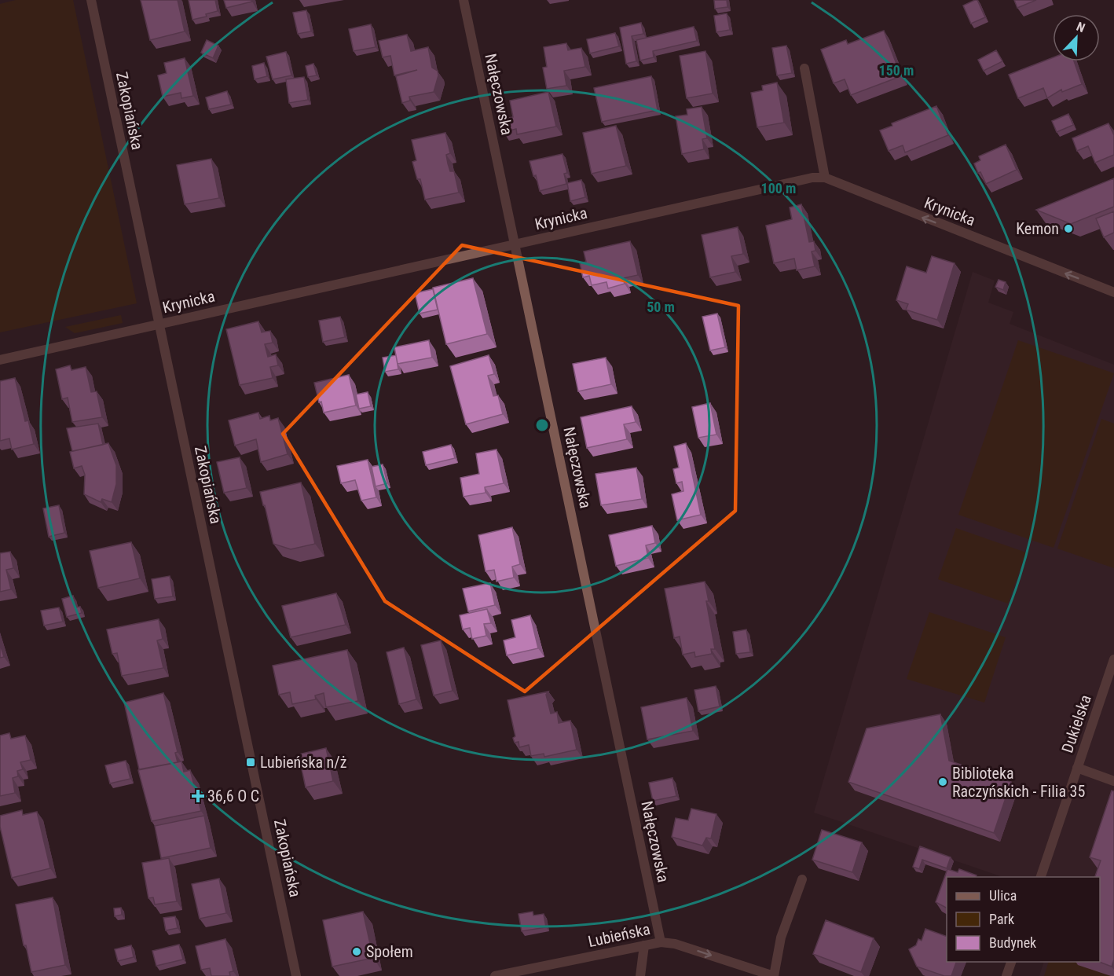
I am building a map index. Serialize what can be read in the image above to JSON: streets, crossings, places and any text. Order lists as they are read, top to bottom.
{
  "streets": {
    "street": [
      "Nałęczowska",
      "Zakopiańska",
      "Krynicka",
      "Dukielska",
      "Lubieńska"
    ]
  },
  "crossings": [
    ["Nałęczowska", "Krynicka"],
    ["Nałęczowska", "Lubieńska"],
    ["Zakopiańska", "Krynicka"]
  ],
  "one_way": ["Lubieńska"],
  "places": {
    "other": ["Kemon", "Biblioteka Raczyńskich - Filia 35", "Społem"],
    "transit": ["Lubieńska n/ż"],
    "health": ["36,6 O C"]
  },
  "legend": ["Ulica", "Park", "Budynek"],
  "north": "top right",
  "rings": ["150 m", "100 m", "50 m"]
}
